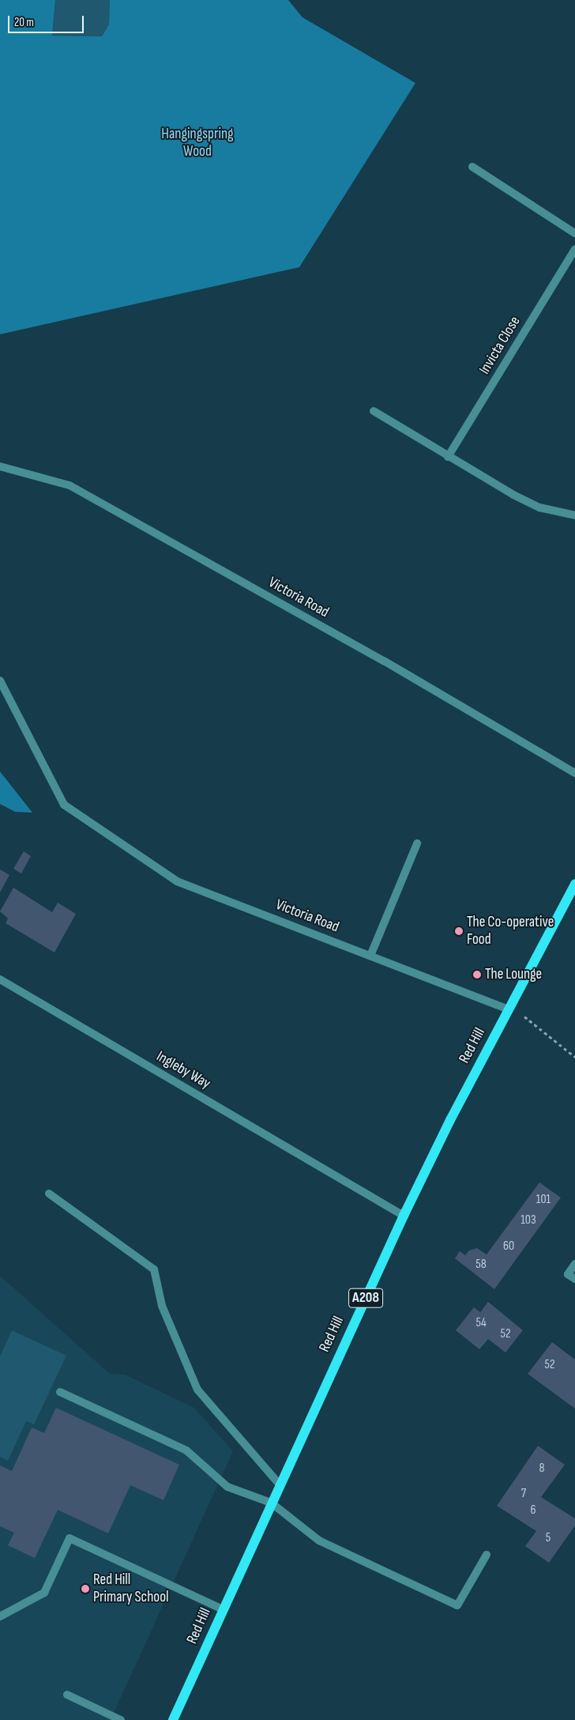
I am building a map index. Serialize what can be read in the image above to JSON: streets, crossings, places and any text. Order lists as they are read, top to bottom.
{
  "streets": {
    "main road": ["Red Hill", "A208"],
    "street": ["Invicta Close", "Victoria Road", "Ingleby Way"]
  },
  "crossings": [
    ["Victoria Road", "Red Hill"],
    ["Red Hill", "Ingleby Way"]
  ],
  "parks": ["Hangingspring Wood"],
  "places": ["The Co-operative Food", "The Lounge", "Red Hill Primary School"],
  "house_numbers": [
    "101",
    "103",
    "60",
    "58",
    "54",
    "52",
    "52",
    "8",
    "7",
    "6",
    "5"
  ],
  "scale_bar": "20 m"
}
